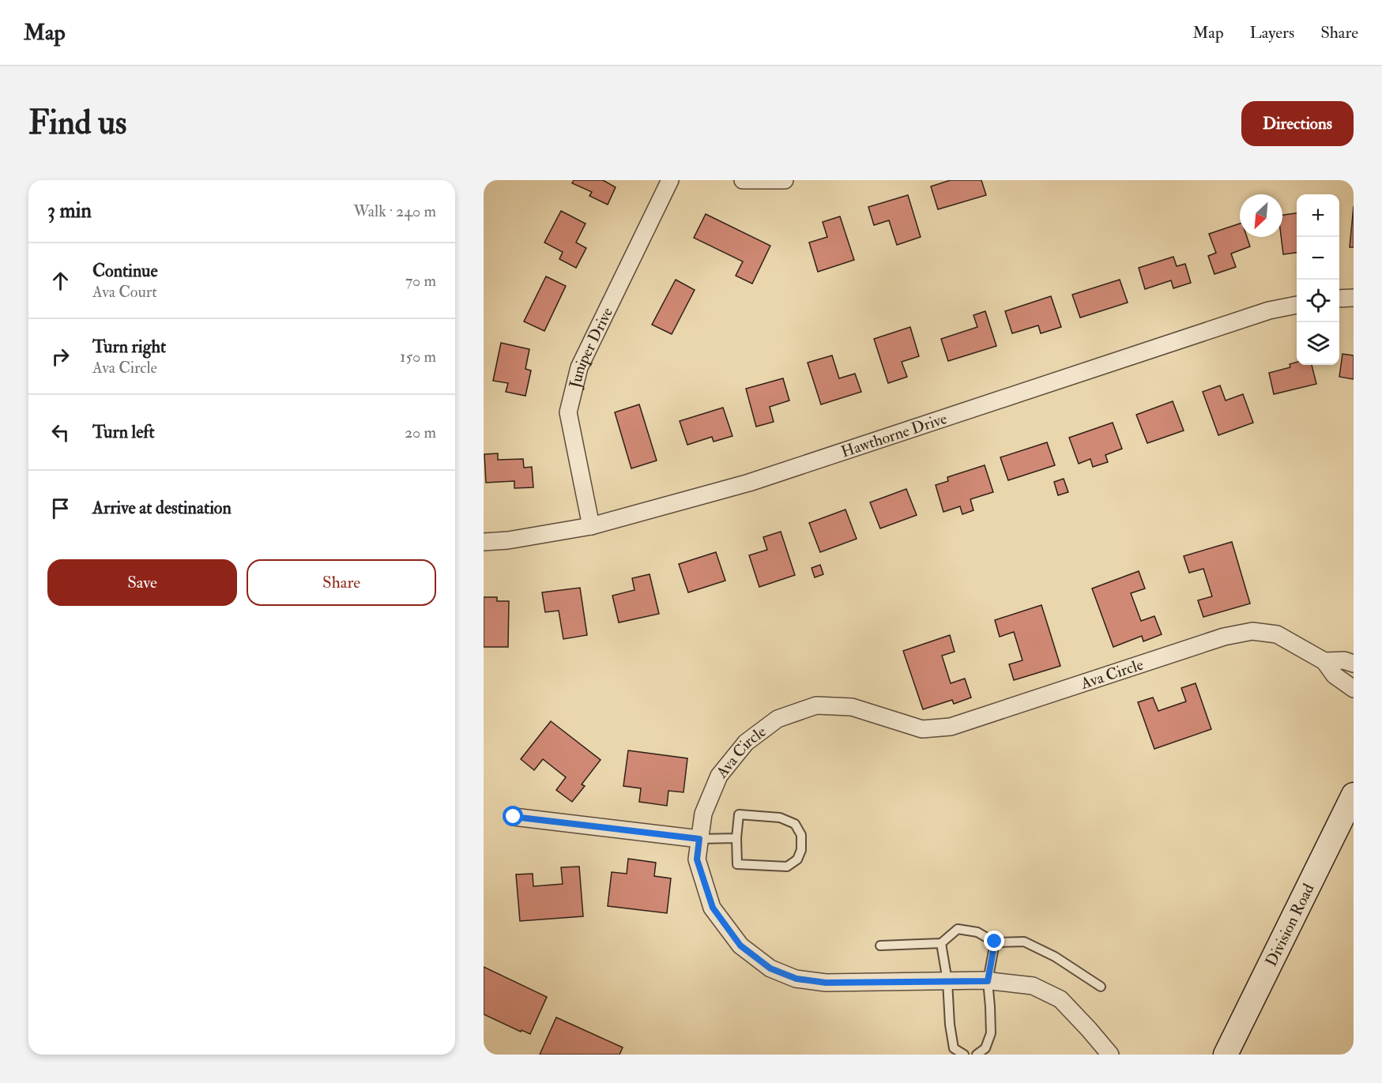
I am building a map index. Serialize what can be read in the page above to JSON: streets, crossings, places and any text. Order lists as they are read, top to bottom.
{
  "streets": {
    "street": [
      "Juniper Drive",
      "Hawthorne Drive",
      "Ava Circle",
      "Division Road"
    ]
  },
  "crossings": [
    ["Juniper Drive", "Hawthorne Drive"]
  ],
  "north": "bottom left",
  "page": {
    "header": "Map",
    "nav": ["Map", "Layers", "Share"],
    "buttons": [
      "Directions",
      ["Save", "Share"]
    ],
    "title": "Find us",
    "heading": ["3 min", "Walk · 240 m"],
    "map_buttons": ["+", "−"],
    "list": [
      ["Continue", "Ava Court", "70 m"],
      ["Turn right", "Ava Circle", "150 m"],
      ["Turn left", "20 m"],
      "Arrive at destination"
    ]
  }
}
